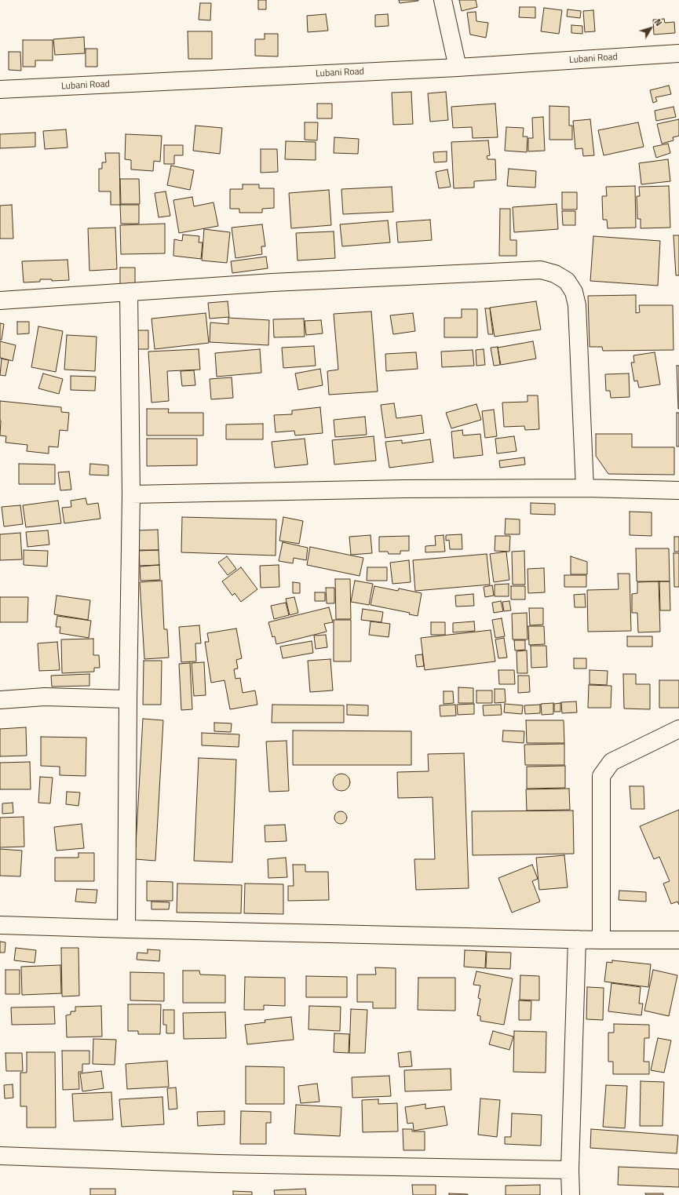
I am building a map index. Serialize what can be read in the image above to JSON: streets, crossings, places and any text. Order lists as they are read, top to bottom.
{
  "streets": {
    "street": ["Lubani Road"]
  },
  "north": "top right"
}
